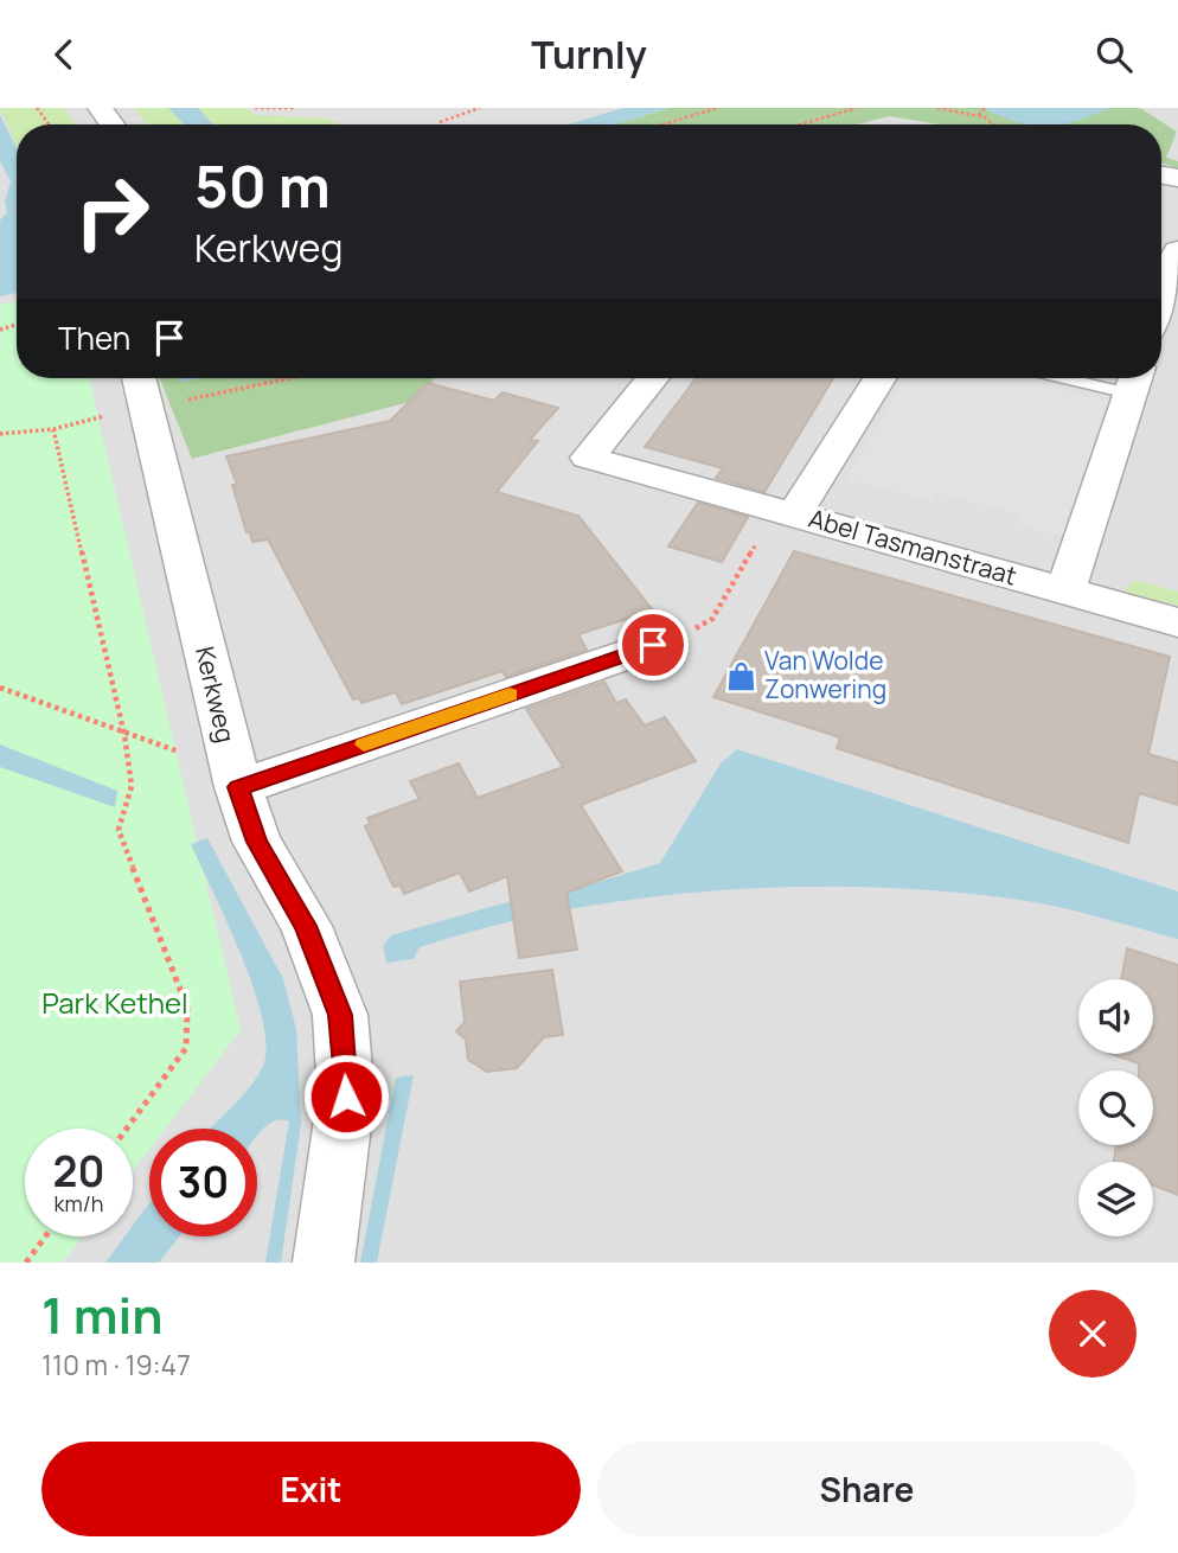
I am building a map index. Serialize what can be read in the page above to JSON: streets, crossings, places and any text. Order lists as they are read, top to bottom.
{
  "streets": {
    "street": ["Abel Tasmanstraat", "Kerkweg"]
  },
  "parks": ["Park Kethel"],
  "places": {
    "shop": ["Van Wolde Zonwering"]
  },
  "page": {
    "header": "Turnly",
    "turn": ["50 m", "Kerkweg"],
    "then": "Then",
    "speed": "20 km/h",
    "limit": "30",
    "heading": ["1 min", "110 m · 19:47"],
    "buttons": ["Exit", "Share"]
  }
}
